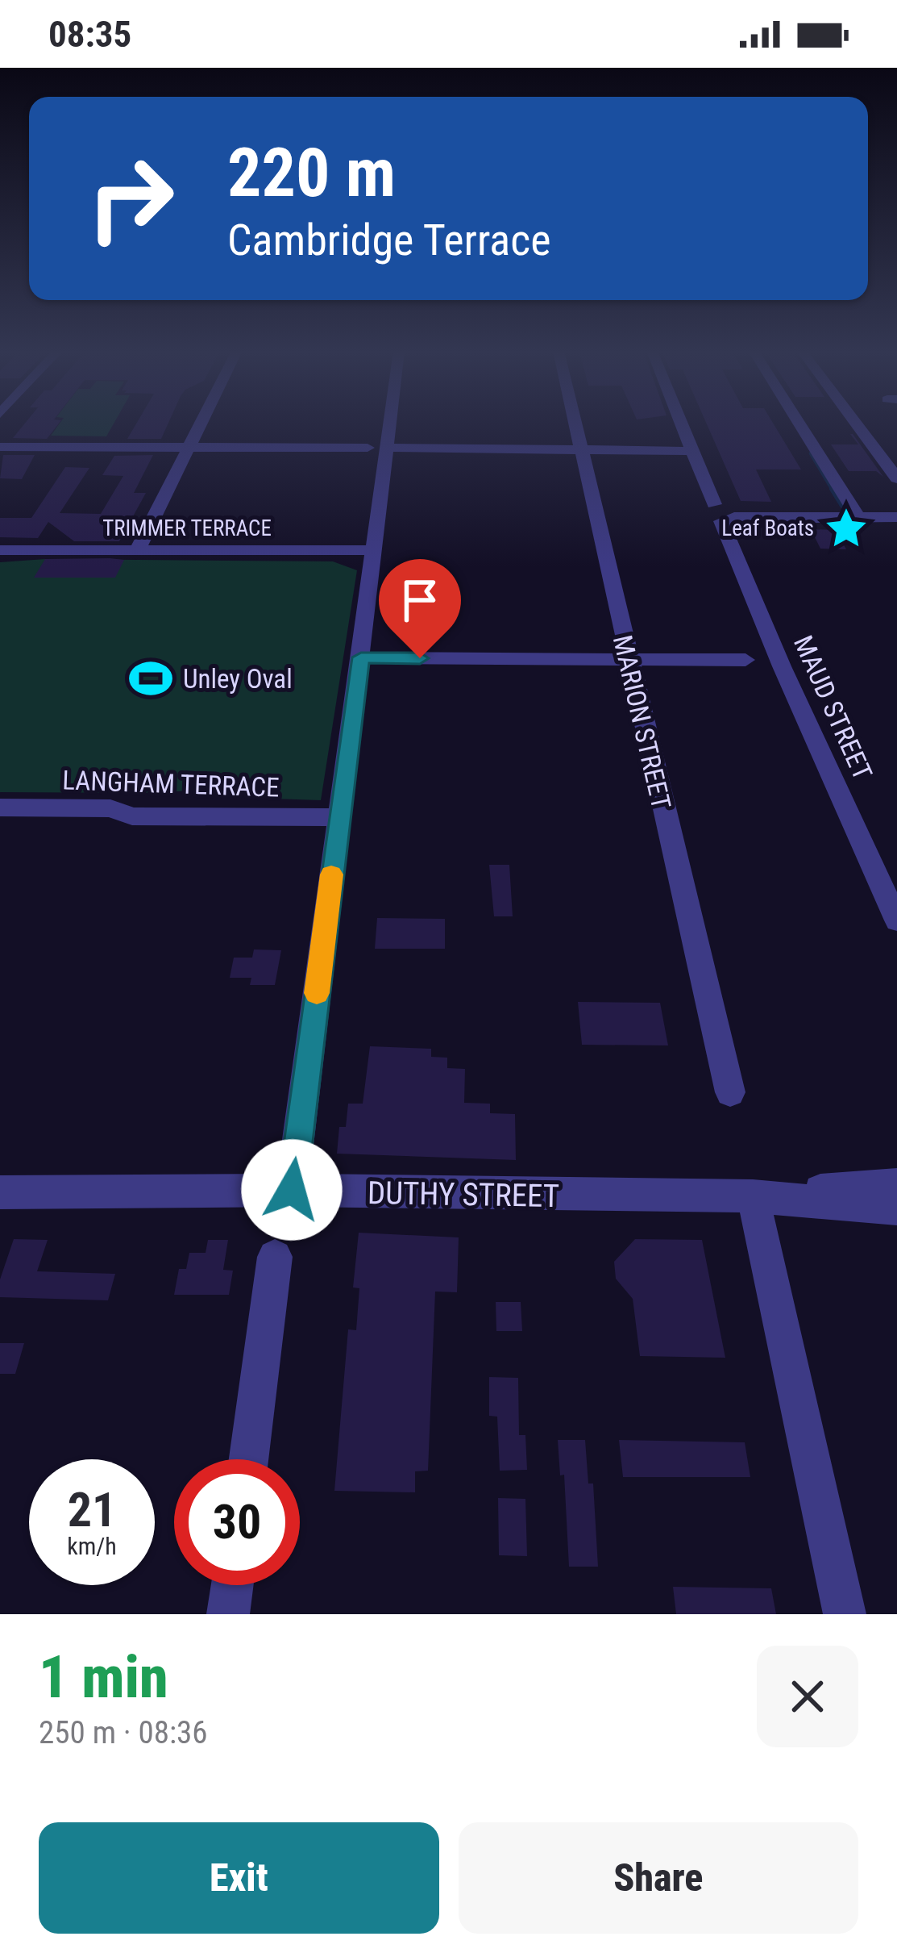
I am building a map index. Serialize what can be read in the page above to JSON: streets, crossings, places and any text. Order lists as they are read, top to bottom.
{
  "streets": {
    "street": [
      "TRIMMER TERRACE",
      "MAUD STREET",
      "MARION STREET",
      "LANGHAM TERRACE",
      "DUTHY STREET"
    ]
  },
  "places": {
    "place": ["Leaf Boats"],
    "sports": ["Unley Oval"]
  },
  "page": {
    "status": "08:35",
    "turn": ["220 m", "Cambridge Terrace"],
    "speed": "21 km/h",
    "limit": "30",
    "heading": ["1 min", "250 m · 08:36"],
    "buttons": ["Exit", "Share"]
  }
}
